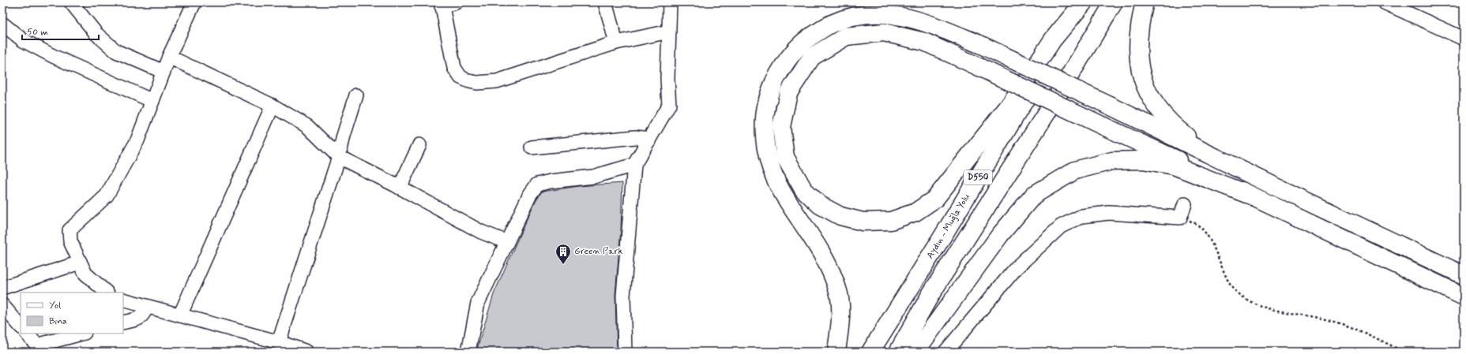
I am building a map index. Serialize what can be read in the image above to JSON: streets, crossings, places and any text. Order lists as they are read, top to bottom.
{
  "streets": {
    "highway": ["D550", "Aydın - Muğla Yolu"]
  },
  "places": {
    "building": ["Green Park"]
  },
  "legend": ["Yol", "Bina"],
  "scale_bar": "50 m"
}
